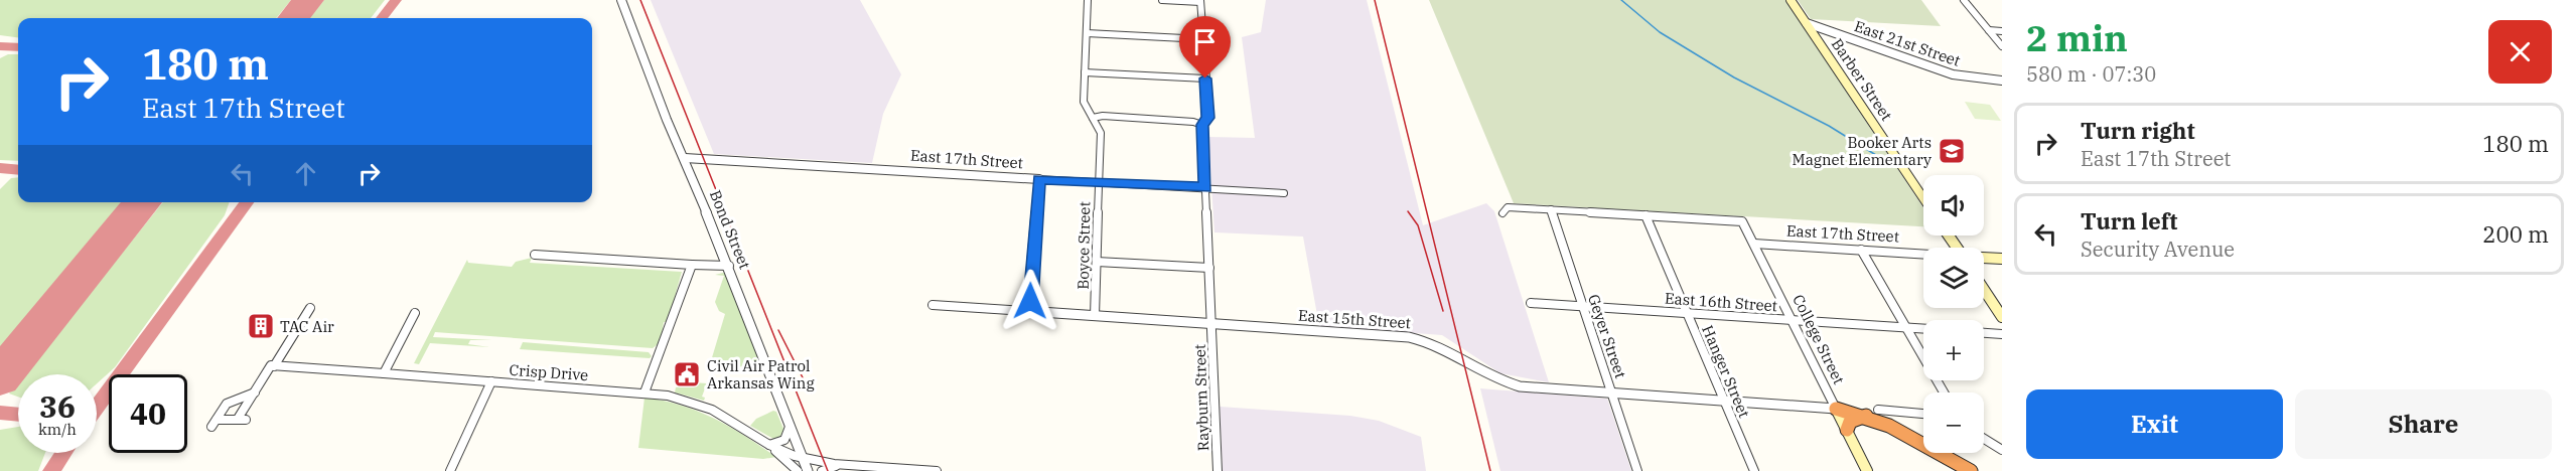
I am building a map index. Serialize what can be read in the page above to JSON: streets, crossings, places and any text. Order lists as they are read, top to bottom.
{
  "streets": {
    "main road": ["Barber Street", "East 17th Street", "College Street"],
    "street": [
      "East 21st Street",
      "Bond Street",
      "Boyce Street",
      "East 16th Street",
      "East 15th Street",
      "Geyer Street",
      "Hanger Street",
      "Crisp Drive",
      "Rayburn Street"
    ]
  },
  "crossings": [
    ["East 21st Street", "Barber Street"],
    ["East 17th Street", "Bond Street"],
    ["East 17th Street", "Boyce Street"],
    ["East 17th Street", "College Street"],
    ["East 17th Street", "Rayburn Street"],
    ["Bond Street", "Crisp Drive"],
    ["Boyce Street", "East 15th Street"],
    ["East 16th Street", "Geyer Street"],
    ["East 16th Street", "College Street"],
    ["East 16th Street", "Hanger Street"],
    ["East 15th Street", "Geyer Street"],
    ["East 15th Street", "College Street"],
    ["East 15th Street", "Hanger Street"],
    ["East 15th Street", "Rayburn Street"],
    ["College Street", "Hanger Street"]
  ],
  "places": {
    "school or university": ["Booker Arts Magnet Elementary"],
    "building": ["TAC Air"],
    "public building": ["Civil Air Patrol Arkansas Wing"]
  },
  "page": {
    "heading": ["2 min", "580 m · 07:30"],
    "turn": ["180 m", "East 17th Street"],
    "list": [
      {
        "name": "Turn right",
        "note": "East 17th Street",
        "value": "180 m"
      },
      {
        "name": "Turn left",
        "note": "Security Avenue",
        "value": "200 m"
      }
    ],
    "map_buttons": ["+", "−"],
    "speed": "36 km/h",
    "limit": "40",
    "buttons": ["Exit", "Share"]
  }
}
